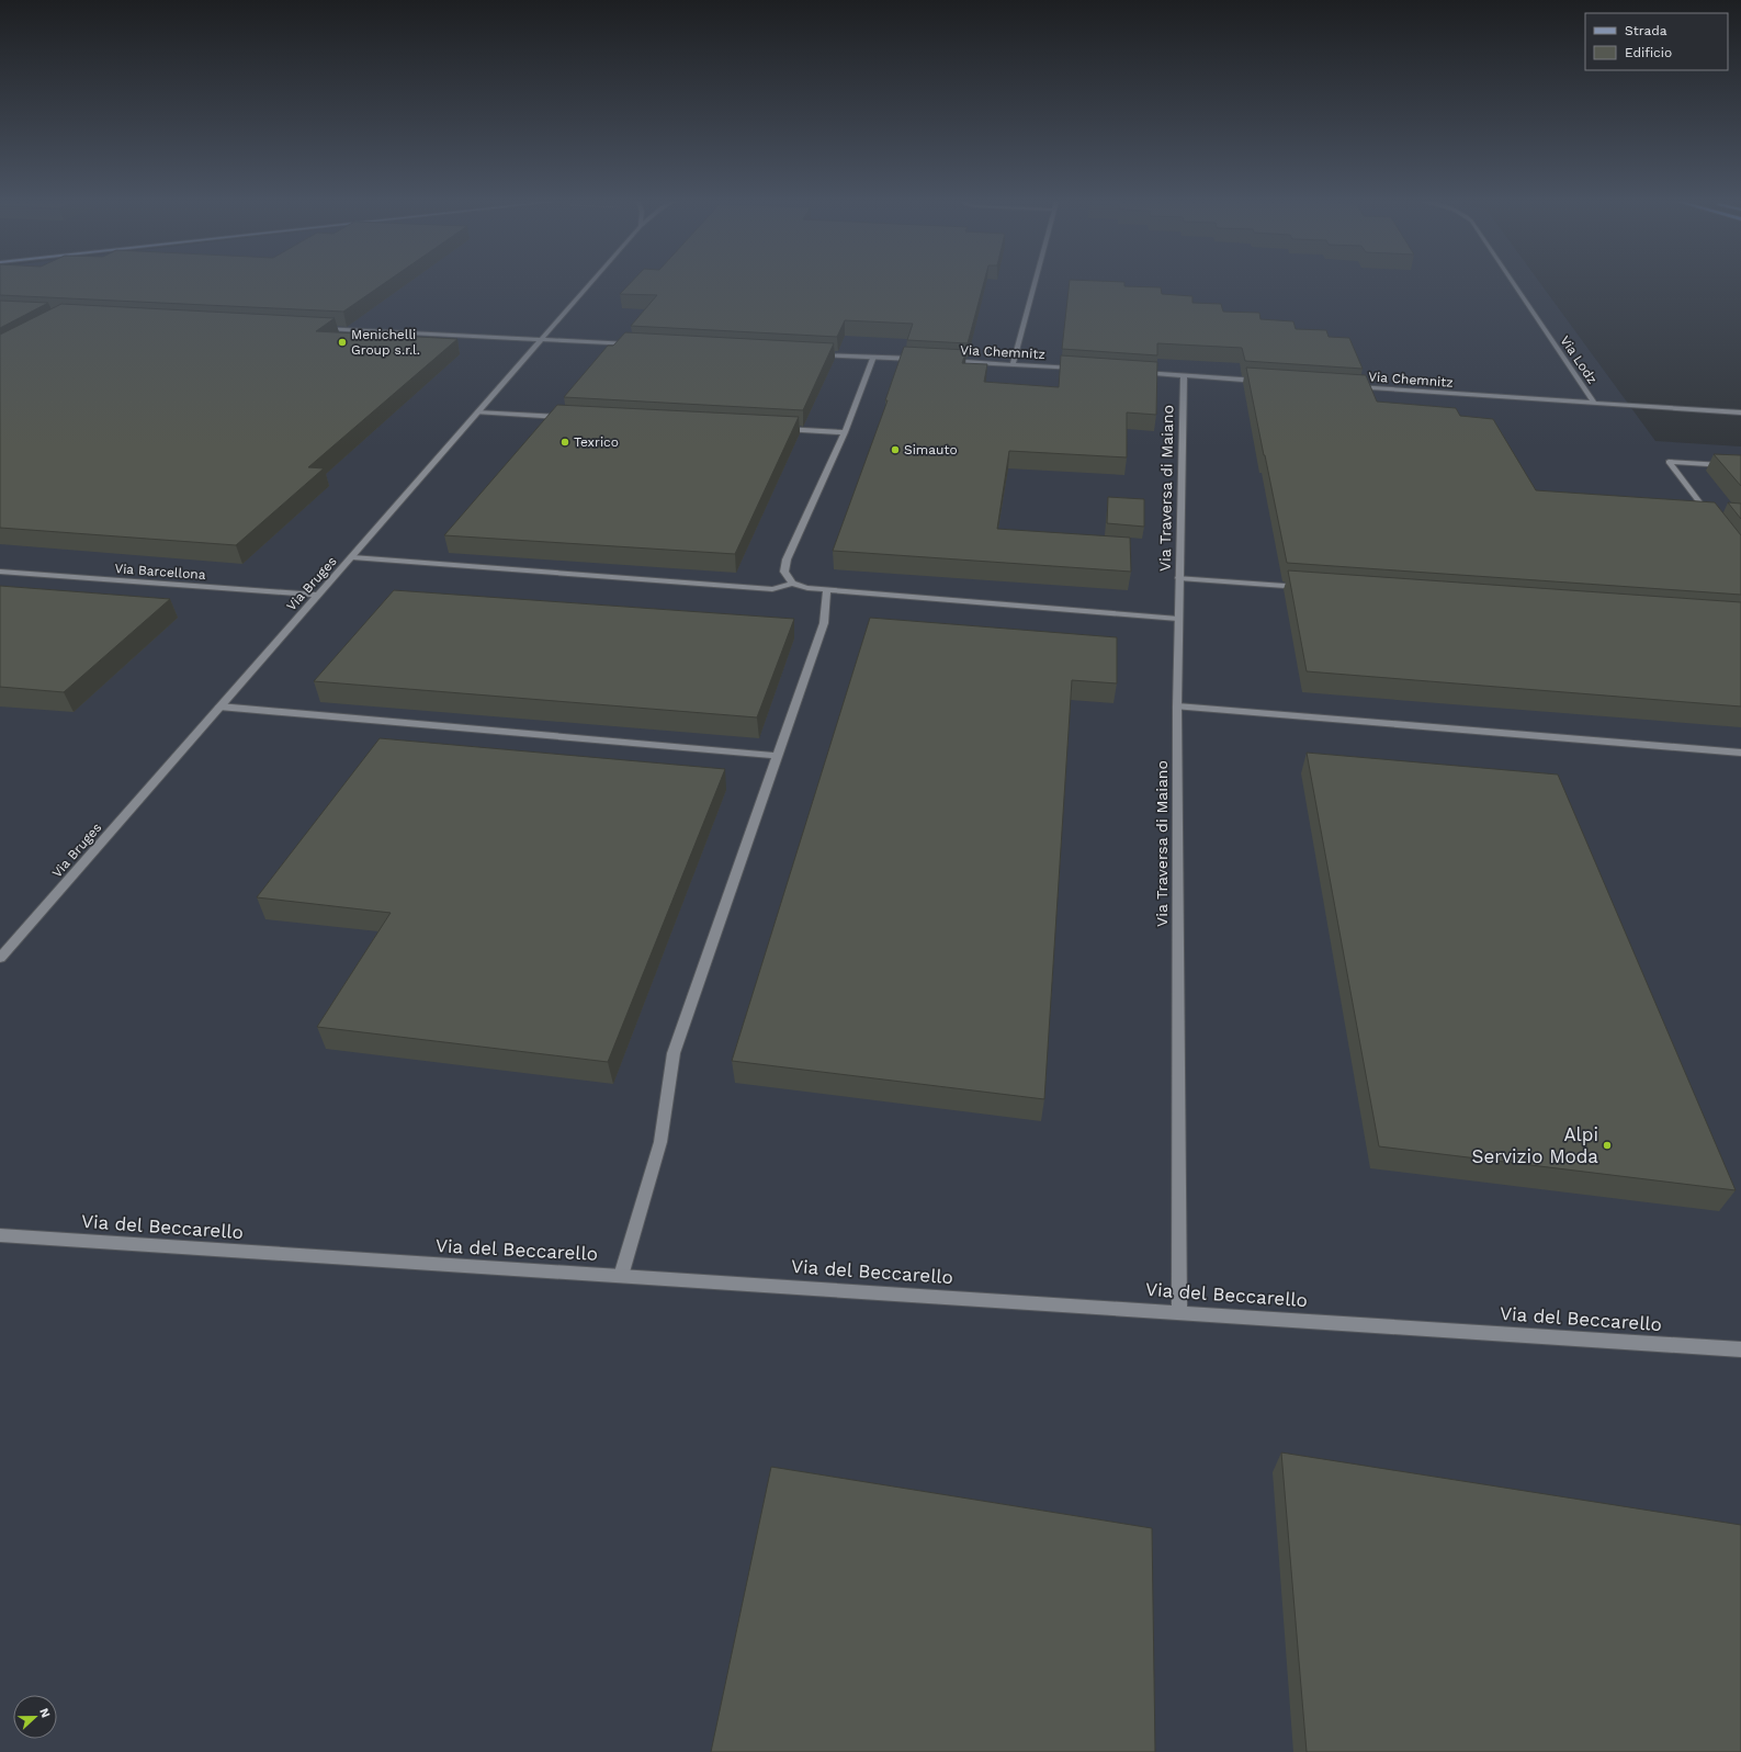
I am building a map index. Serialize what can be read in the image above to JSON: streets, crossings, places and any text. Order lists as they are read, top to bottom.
{
  "streets": {
    "street": [
      "Via Chemnitz",
      "Via Lodz",
      "Via Traversa di Maiano",
      "Via Barcellona",
      "Via Bruges",
      "Via del Beccarello"
    ]
  },
  "crossings": [
    ["Via Chemnitz", "Via Lodz"],
    ["Via Traversa di Maiano", "Via del Beccarello"],
    ["Via Barcellona", "Via Bruges"]
  ],
  "places": [
    "Menichelli Group s.r.l.",
    "Texrico",
    "Simauto",
    "Alpi Servizio Moda"
  ],
  "legend": ["Strada", "Edificio"],
  "north": "right"
}
